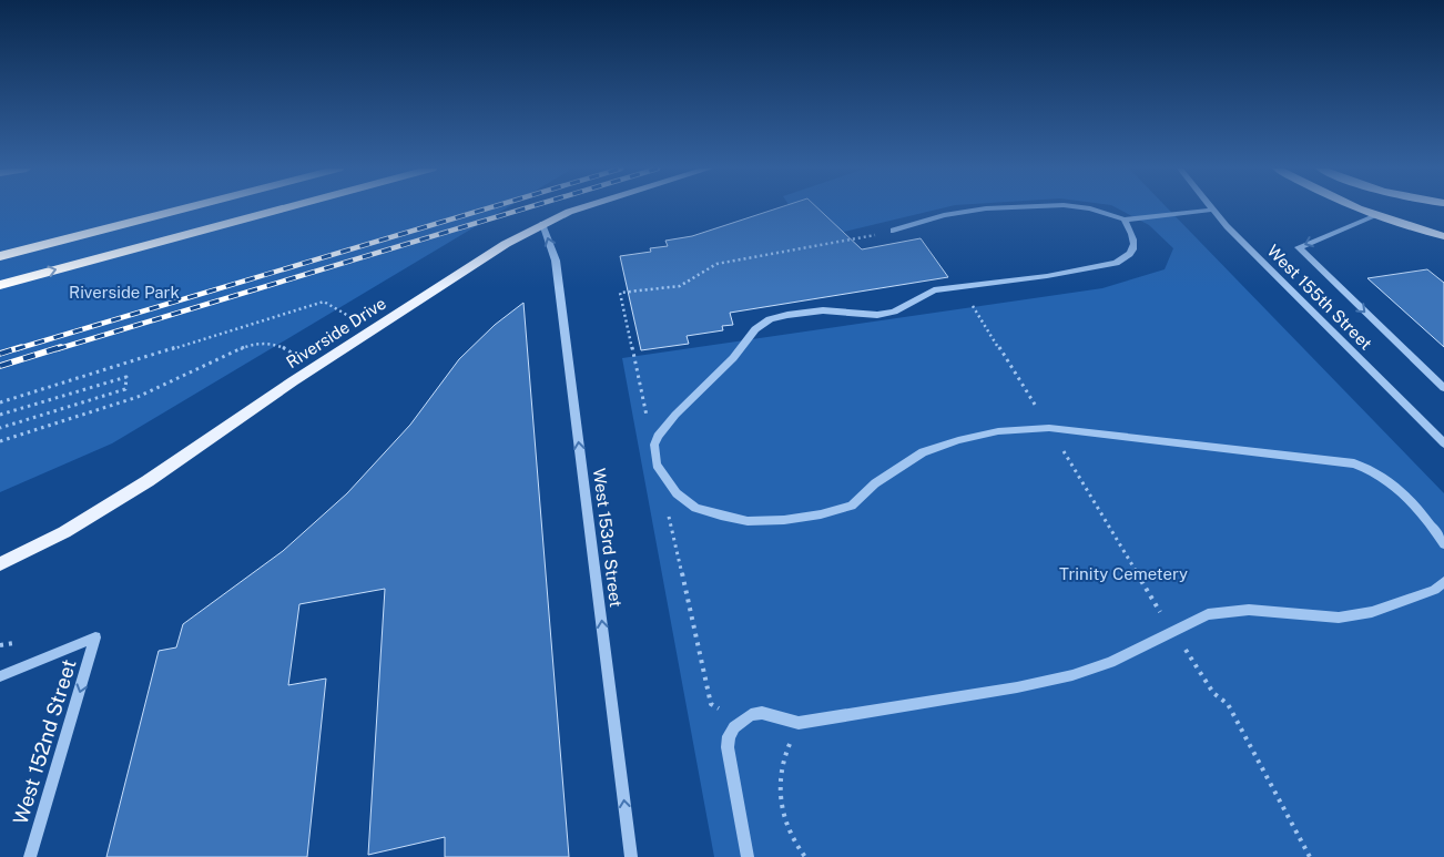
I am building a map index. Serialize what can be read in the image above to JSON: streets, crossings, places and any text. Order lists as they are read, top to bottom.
{
  "streets": {
    "main road": ["Riverside Drive"],
    "street": ["West 155th Street", "West 153rd Street", "West 152nd Street"]
  },
  "crossings": [
    ["Riverside Drive", "West 153rd Street"]
  ],
  "one_way": ["West 153rd Street", "West 152nd Street"],
  "parks": ["Riverside Park", "Trinity Cemetery"]
}
